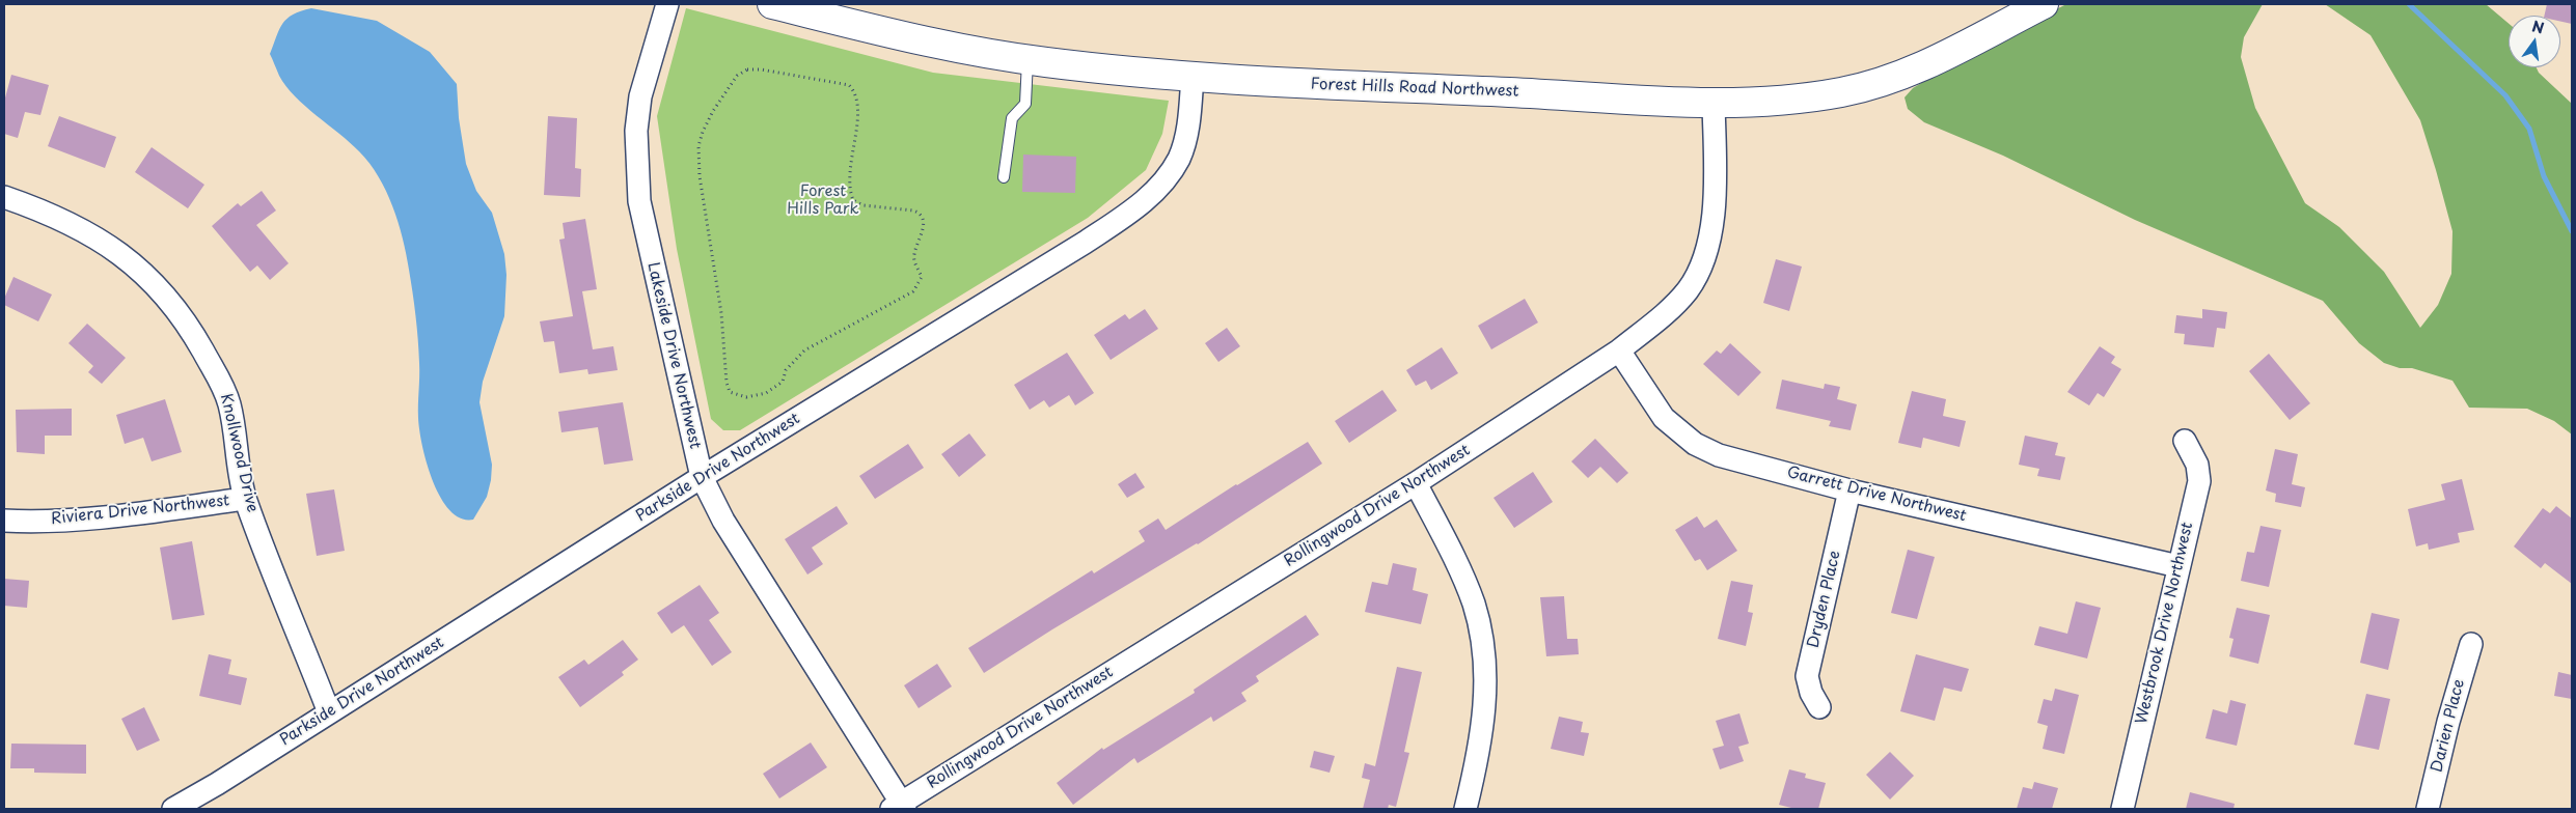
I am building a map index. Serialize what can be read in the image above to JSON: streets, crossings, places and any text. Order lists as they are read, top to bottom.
{
  "streets": {
    "main road": ["Forest Hills Road Northwest"],
    "street": [
      "Lakeside Drive Northwest",
      "Knollwood Drive",
      "Parkside Drive Northwest",
      "Garrett Drive Northwest",
      "Rollingwood Drive Northwest",
      "Riviera Drive Northwest",
      "Dryden Place",
      "Westbrook Drive Northwest",
      "Darien Place"
    ]
  },
  "crossings": [
    ["Forest Hills Road Northwest", "Parkside Drive Northwest"],
    ["Forest Hills Road Northwest", "Rollingwood Drive Northwest"],
    ["Lakeside Drive Northwest", "Parkside Drive Northwest"],
    ["Lakeside Drive Northwest", "Rollingwood Drive Northwest"],
    ["Knollwood Drive", "Parkside Drive Northwest"],
    ["Knollwood Drive", "Riviera Drive Northwest"],
    ["Garrett Drive Northwest", "Rollingwood Drive Northwest"],
    ["Garrett Drive Northwest", "Dryden Place"],
    ["Garrett Drive Northwest", "Westbrook Drive Northwest"]
  ],
  "parks": ["Forest Hills Park"],
  "north": "top"
}
